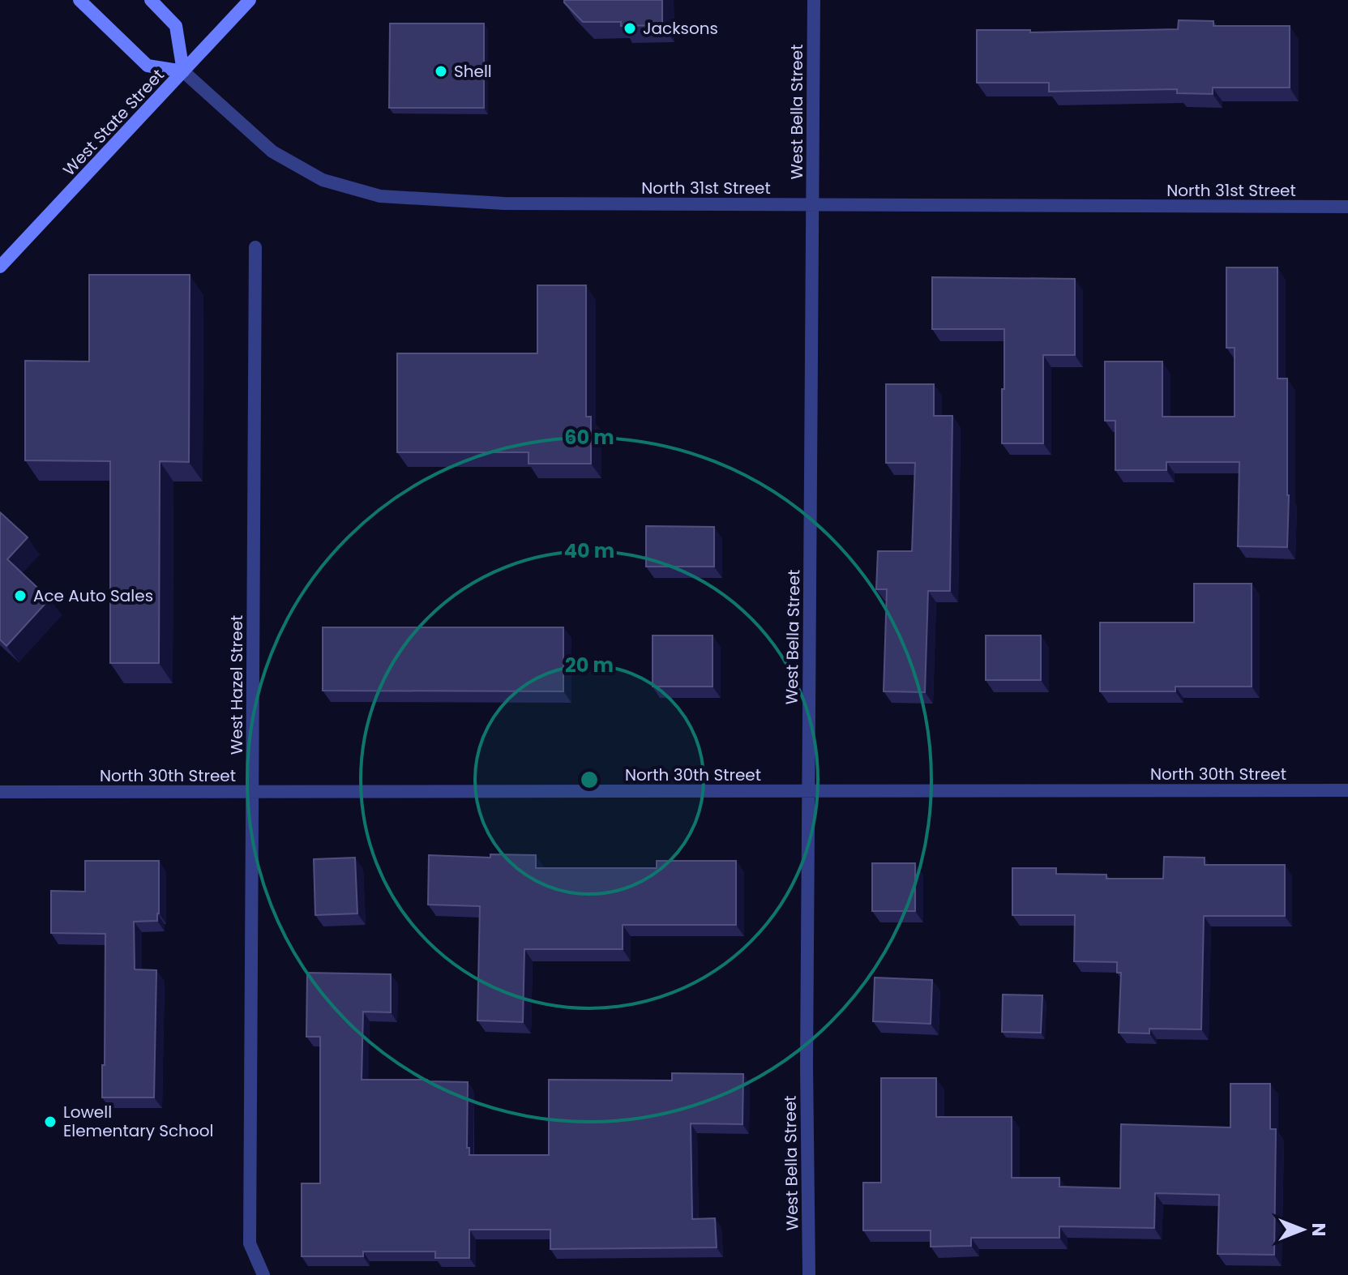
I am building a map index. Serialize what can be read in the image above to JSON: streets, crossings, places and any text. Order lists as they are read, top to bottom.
{
  "streets": {
    "main road": ["West State Street"],
    "street": [
      "West Bella Street",
      "North 31st Street",
      "West Hazel Street",
      "North 30th Street"
    ]
  },
  "crossings": [
    ["West Bella Street", "North 31st Street"],
    ["West Bella Street", "North 30th Street"],
    ["West State Street", "North 31st Street"],
    ["West Hazel Street", "North 30th Street"]
  ],
  "places": [
    "Jacksons",
    "Shell",
    "Ace Auto Sales",
    "Lowell Elementary School"
  ],
  "north": "right",
  "rings": ["60 m", "40 m", "20 m"]
}
